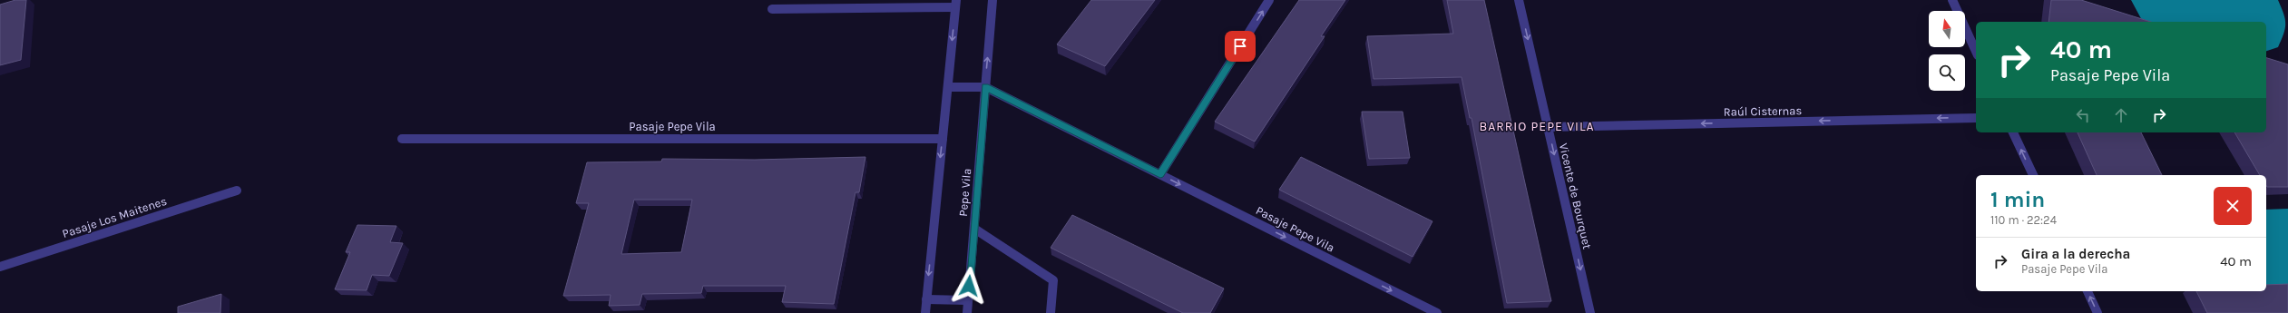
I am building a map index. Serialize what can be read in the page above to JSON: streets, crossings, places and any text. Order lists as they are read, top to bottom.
{
  "streets": {
    "street": [
      "Raúl Cisternas",
      "Pasaje Pepe Vila",
      "Pepe Vila",
      "Vicente de Bourquet",
      "Pasaje Los Maitenes"
    ]
  },
  "crossings": [
    ["Raúl Cisternas", "Vicente de Bourquet"],
    ["Pasaje Pepe Vila", "Pepe Vila"]
  ],
  "one_way": ["Raúl Cisternas", "Vicente de Bourquet"],
  "districts": ["BARRIO PEPE VILA"],
  "north": "top",
  "page": {
    "turn": ["40 m", "Pasaje Pepe Vila"],
    "heading": ["1 min", "110 m · 22:24"],
    "list": [
      {
        "name": "Gira a la derecha",
        "note": "Pasaje Pepe Vila",
        "value": "40 m"
      }
    ]
  }
}
